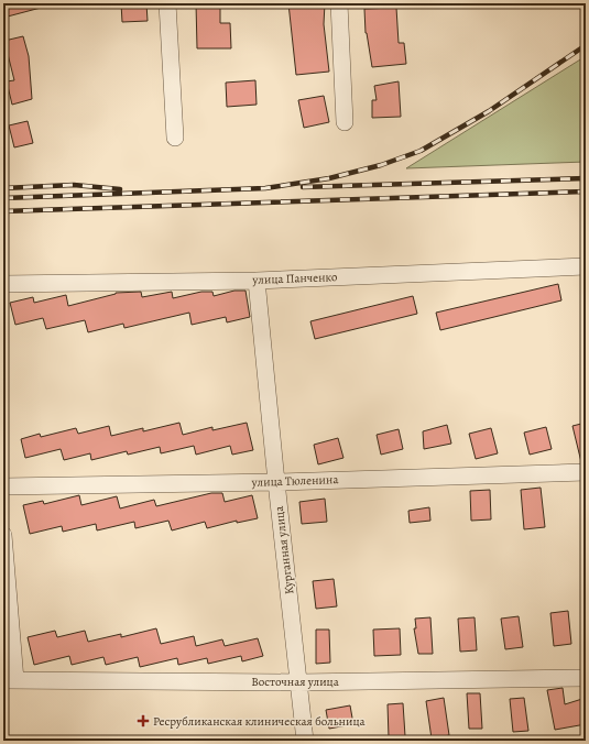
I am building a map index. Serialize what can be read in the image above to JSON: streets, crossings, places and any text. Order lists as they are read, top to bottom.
{
  "streets": {
    "street": [
      "улица Панченко",
      "улица Тюленина",
      "Курганная улица",
      "Восточная улица"
    ]
  },
  "crossings": [
    ["улица Панченко", "Курганная улица"],
    ["улица Тюленина", "Курганная улица"],
    ["Курганная улица", "Восточная улица"]
  ],
  "places": {
    "health": ["Ресрубликанская клиническая больница"]
  }
}
